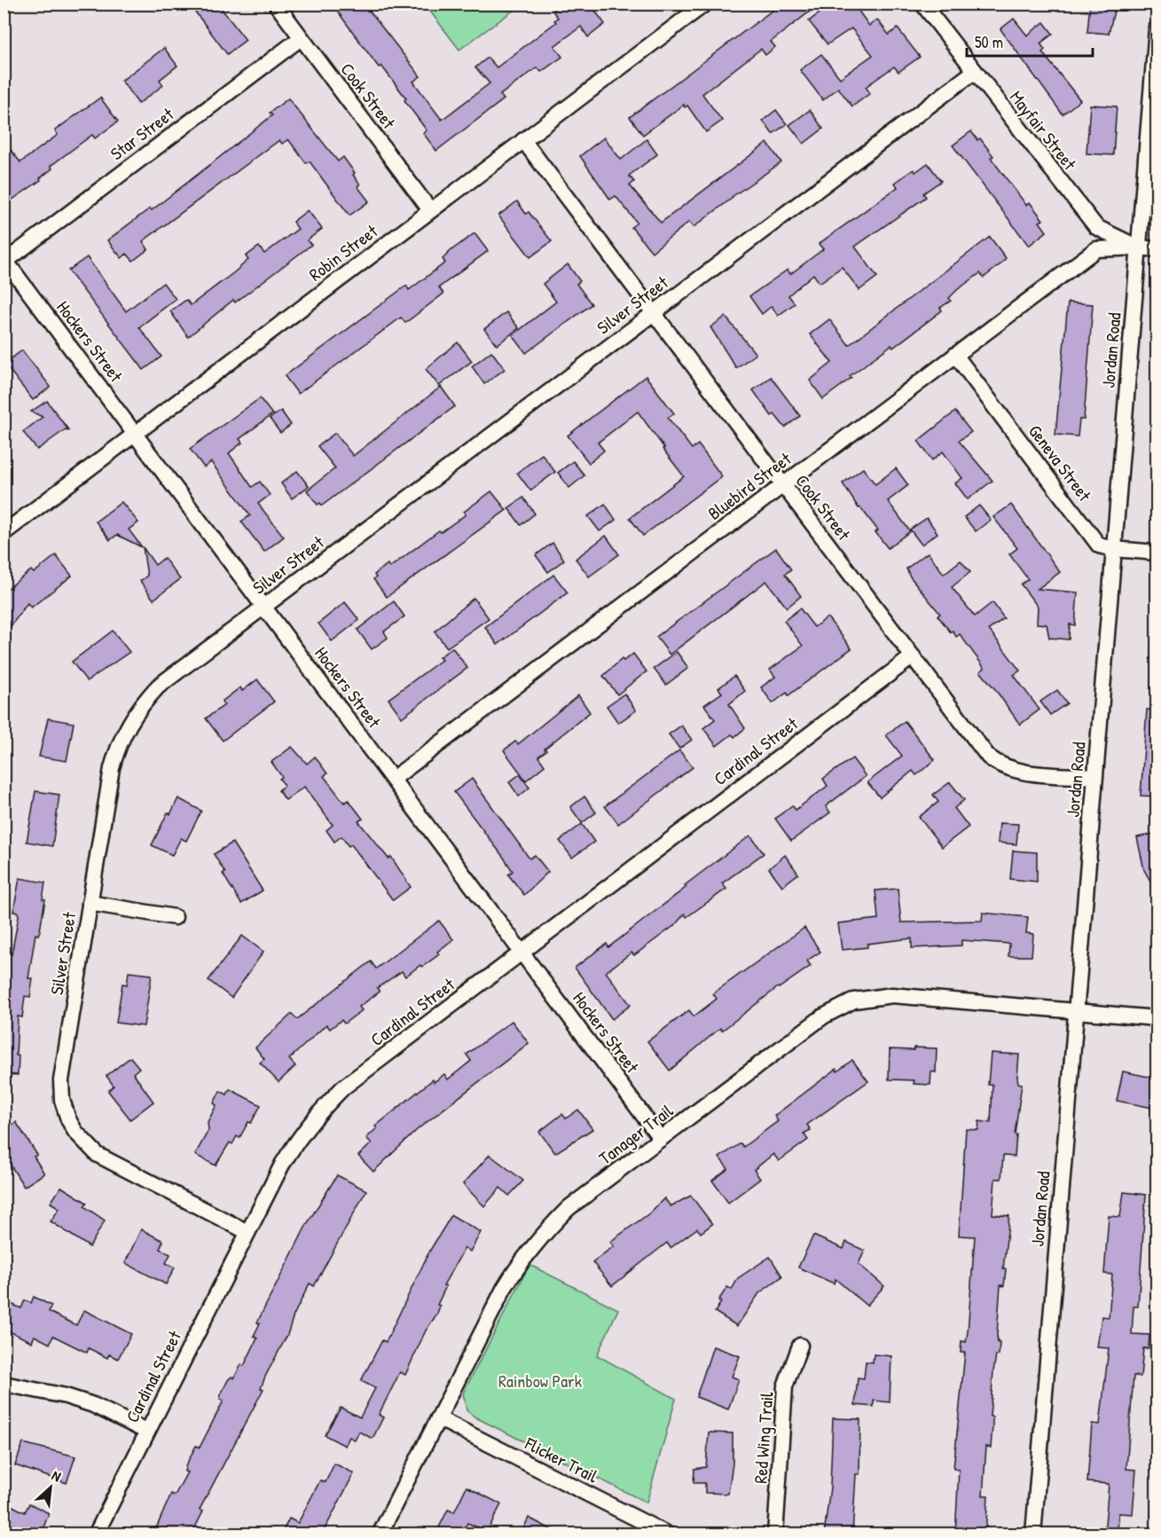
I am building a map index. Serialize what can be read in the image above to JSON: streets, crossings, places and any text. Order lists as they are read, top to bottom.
{
  "streets": {
    "street": [
      "Cook Street",
      "Mayfair Street",
      "Star Street",
      "Robin Street",
      "Silver Street",
      "Hockers Street",
      "Jordan Road",
      "Geneva Street",
      "Bluebird Street",
      "Cardinal Street",
      "Tanager Trail",
      "Red Wing Trail",
      "Flicker Trail"
    ]
  },
  "crossings": [
    ["Cook Street", "Star Street"],
    ["Cook Street", "Robin Street"],
    ["Cook Street", "Silver Street"],
    ["Cook Street", "Jordan Road"],
    ["Cook Street", "Bluebird Street"],
    ["Cook Street", "Cardinal Street"],
    ["Mayfair Street", "Silver Street"],
    ["Mayfair Street", "Jordan Road"],
    ["Mayfair Street", "Bluebird Street"],
    ["Star Street", "Hockers Street"],
    ["Robin Street", "Hockers Street"],
    ["Silver Street", "Hockers Street"],
    ["Silver Street", "Cardinal Street"],
    ["Hockers Street", "Bluebird Street"],
    ["Hockers Street", "Cardinal Street"],
    ["Hockers Street", "Tanager Trail"],
    ["Jordan Road", "Geneva Street"],
    ["Jordan Road", "Bluebird Street"],
    ["Jordan Road", "Tanager Trail"],
    ["Geneva Street", "Bluebird Street"],
    ["Tanager Trail", "Flicker Trail"]
  ],
  "parks": ["Rainbow Park"],
  "scale_bar": "50 m",
  "north": "top right"
}
